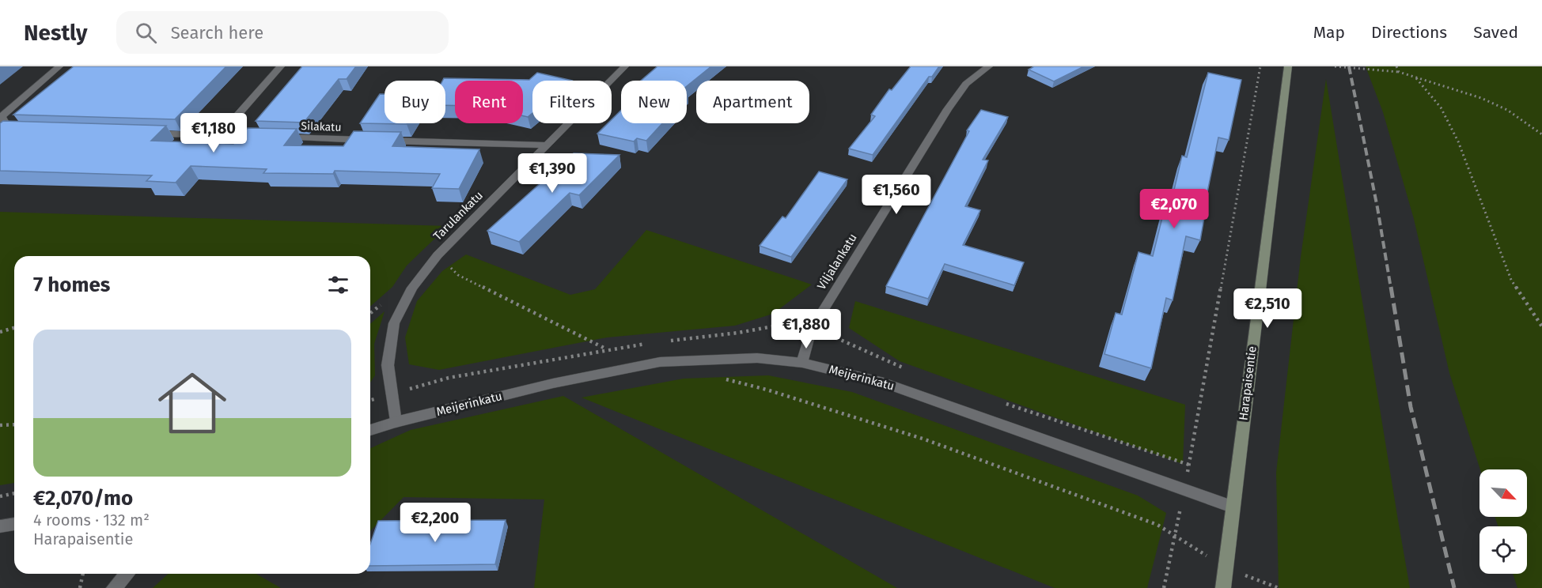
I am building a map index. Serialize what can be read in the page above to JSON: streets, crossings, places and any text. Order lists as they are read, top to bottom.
{
  "streets": {
    "main road": ["Harapaisentie"],
    "street": [
      "Silakatu",
      "Tarulankatu",
      "Viljalankatu",
      "Meijerinkatu"
    ]
  },
  "crossings": [
    ["Silakatu", "Tarulankatu"],
    ["Tarulankatu", "Meijerinkatu"],
    ["Viljalankatu", "Meijerinkatu"],
    ["Meijerinkatu", "Harapaisentie"]
  ],
  "north": "bottom right",
  "page": {
    "header": "Nestly",
    "search": "Search here",
    "nav": ["Map", "Directions", "Saved"],
    "chip": [
      "Buy",
      "Rent",
      "Filters",
      "New",
      "Apartment"
    ],
    "price": [
      "€1,180",
      "€1,390",
      "€1,560",
      "€2,070",
      "€2,510",
      "€1,880",
      "€2,200"
    ],
    "heading": "7 homes",
    "list": [
      {
        "name": "€2,070/mo",
        "note": "4 rooms · 132 m² · Harapaisentie"
      }
    ]
  }
}
